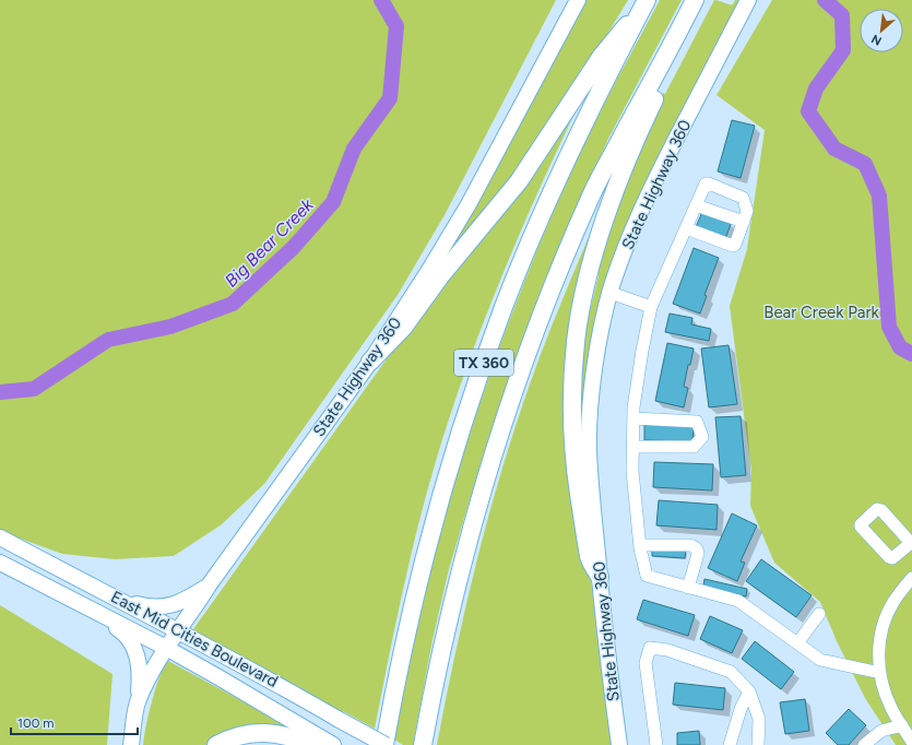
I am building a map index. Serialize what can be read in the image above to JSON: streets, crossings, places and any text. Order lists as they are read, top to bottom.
{
  "streets": {
    "highway": ["TX 360"],
    "main road": ["State Highway 360", "East Mid Cities Boulevard"]
  },
  "crossings": [
    ["State Highway 360", "East Mid Cities Boulevard"],
    ["TX 360", "East Mid Cities Boulevard"]
  ],
  "water": ["Big Bear Creek"],
  "parks": ["Bear Creek Park"],
  "scale_bar": "100 m",
  "north": "bottom left"
}
